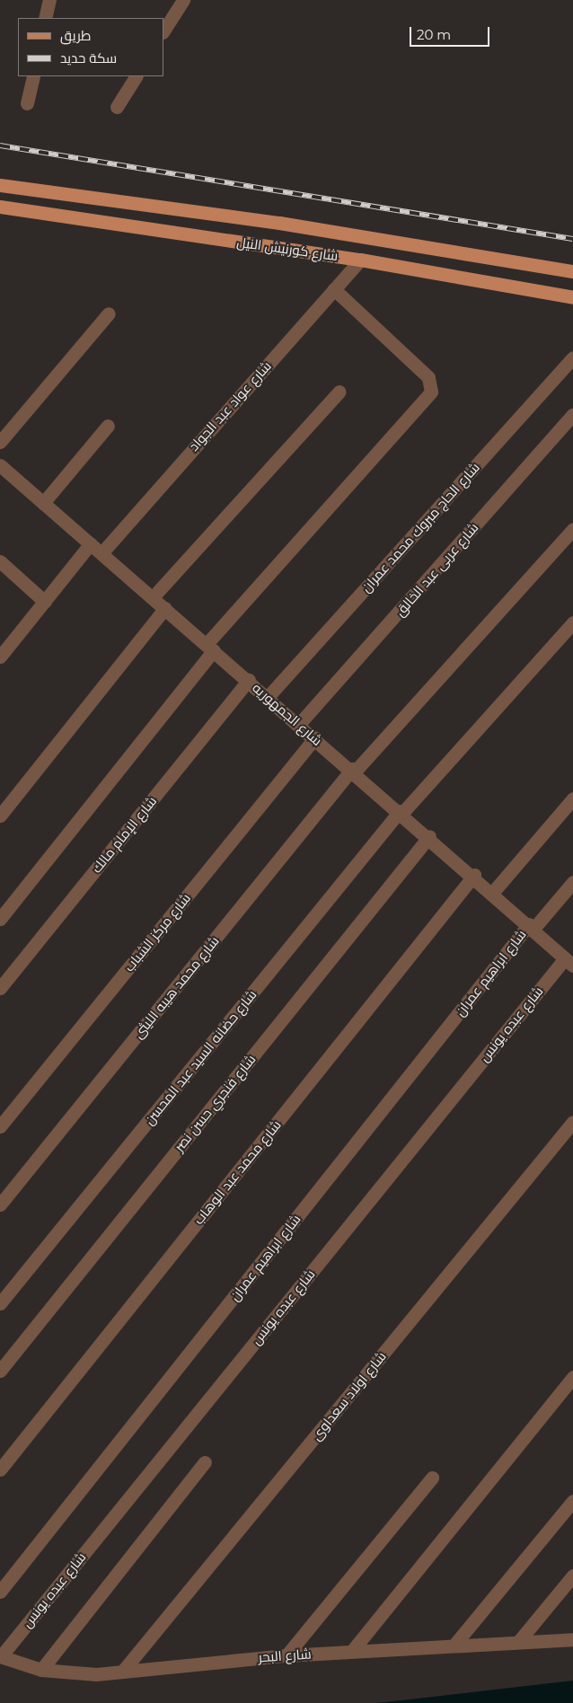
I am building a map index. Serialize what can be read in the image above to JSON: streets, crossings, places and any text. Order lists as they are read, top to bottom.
{
  "streets": {
    "main road": ["شارع كورنيش النيل"],
    "street": [
      "شارع عواد عبد الجواد",
      "شارع الحاج مبروك محمد عمران",
      "شارع عربى عبد الخالق",
      "شارع الجمهوريه",
      "شارع الإمام مالك",
      "شارع مركز الشباب",
      "شارع ابراهيم عمران",
      "شارع محمد هيبه الليثى",
      "شارع عبده يونس",
      "شارع حضانه السيد عبد المحسن",
      "شارع فنجري حسن نصر",
      "شارع محمد عبد الوهاب",
      "شارع اولاد سعداوى",
      "شارع البحر"
    ]
  },
  "crossings": [
    ["شارع كورنيش النيل", "شارع عواد عبد الجواد"],
    ["شارع عواد عبد الجواد", "شارع الجمهوريه"],
    ["شارع الحاج مبروك محمد عمران", "شارع الجمهوريه"],
    ["شارع عربى عبد الخالق", "شارع الجمهوريه"],
    ["شارع الجمهوريه", "شارع الإمام مالك"],
    ["شارع الجمهوريه", "شارع مركز الشباب"],
    ["شارع الجمهوريه", "شارع ابراهيم عمران"],
    ["شارع الجمهوريه", "شارع محمد هيبه الليثى"],
    ["شارع الجمهوريه", "شارع عبده يونس"],
    ["شارع الجمهوريه", "شارع حضانه السيد عبد المحسن"],
    ["شارع الجمهوريه", "شارع فنجري حسن نصر"],
    ["شارع الجمهوريه", "شارع محمد عبد الوهاب"],
    ["شارع عبده يونس", "شارع البحر"],
    ["شارع اولاد سعداوى", "شارع البحر"]
  ],
  "legend": ["طريق", "سكة حديد"],
  "scale_bar": "20 m"
}
